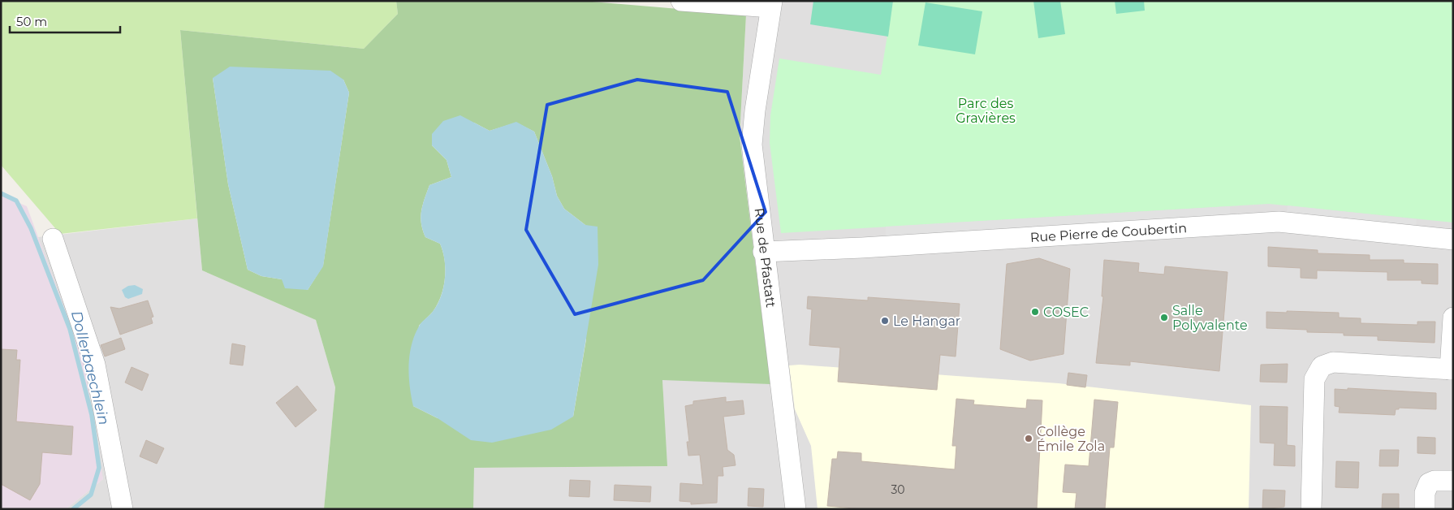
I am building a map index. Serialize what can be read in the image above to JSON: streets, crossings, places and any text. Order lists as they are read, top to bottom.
{
  "streets": {
    "street": ["Rue Pierre de Coubertin", "Rue de Pfastatt"]
  },
  "crossings": [
    ["Rue Pierre de Coubertin", "Rue de Pfastatt"]
  ],
  "water": ["Dollerbaechlein"],
  "parks": ["Parc des Gravières"],
  "places": [
    "COSEC",
    "Salle Polyvalente",
    "Le Hangar",
    "Collège Émile Zola"
  ],
  "house_numbers": ["30"],
  "scale_bar": "50 m"
}
